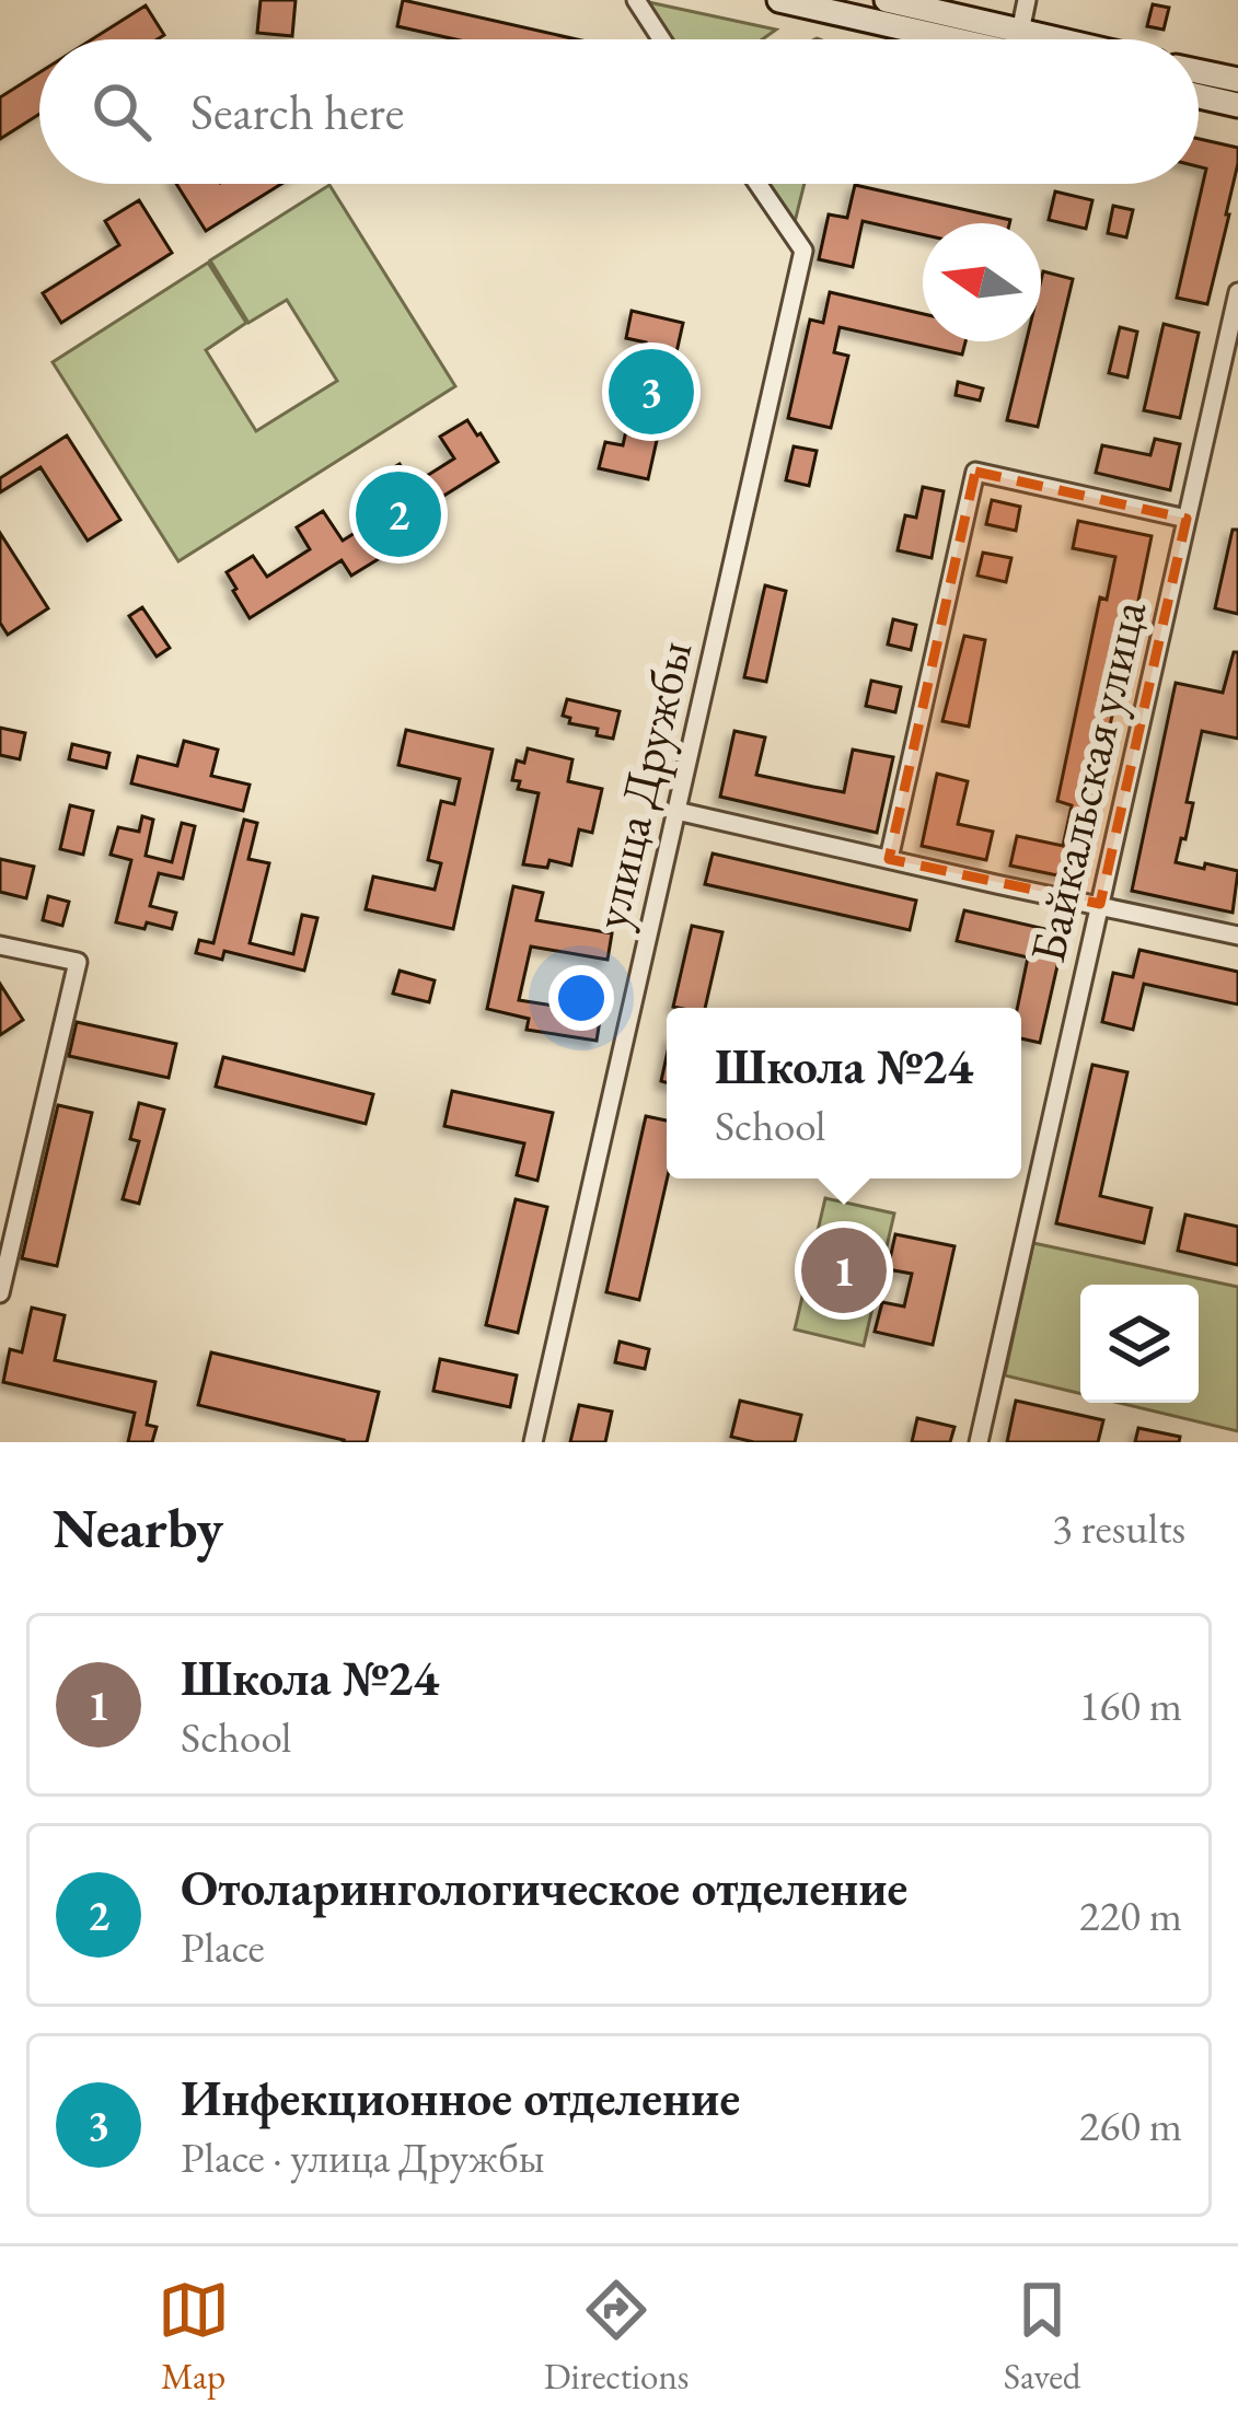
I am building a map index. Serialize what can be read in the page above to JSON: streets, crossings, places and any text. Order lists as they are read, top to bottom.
{
  "streets": {
    "street": ["Байкальская улица", "улица Дружбы"]
  },
  "north": "left",
  "page": {
    "search": "Search here",
    "pins": ["3", "2", "1"],
    "popup": ["Школа №24", "School"],
    "heading": ["Nearby", "3 results"],
    "list": [
      {
        "mark": "1",
        "name": "Школа №24",
        "note": "School",
        "value": "160 m"
      },
      {
        "mark": "2",
        "name": "Отоларингологическое отделение",
        "note": "Place",
        "value": "220 m"
      },
      {
        "mark": "3",
        "name": "Инфекционное отделение",
        "note": "Place · улица Дружбы",
        "value": "260 m"
      }
    ],
    "nav": ["Map", "Directions", "Saved"]
  }
}
